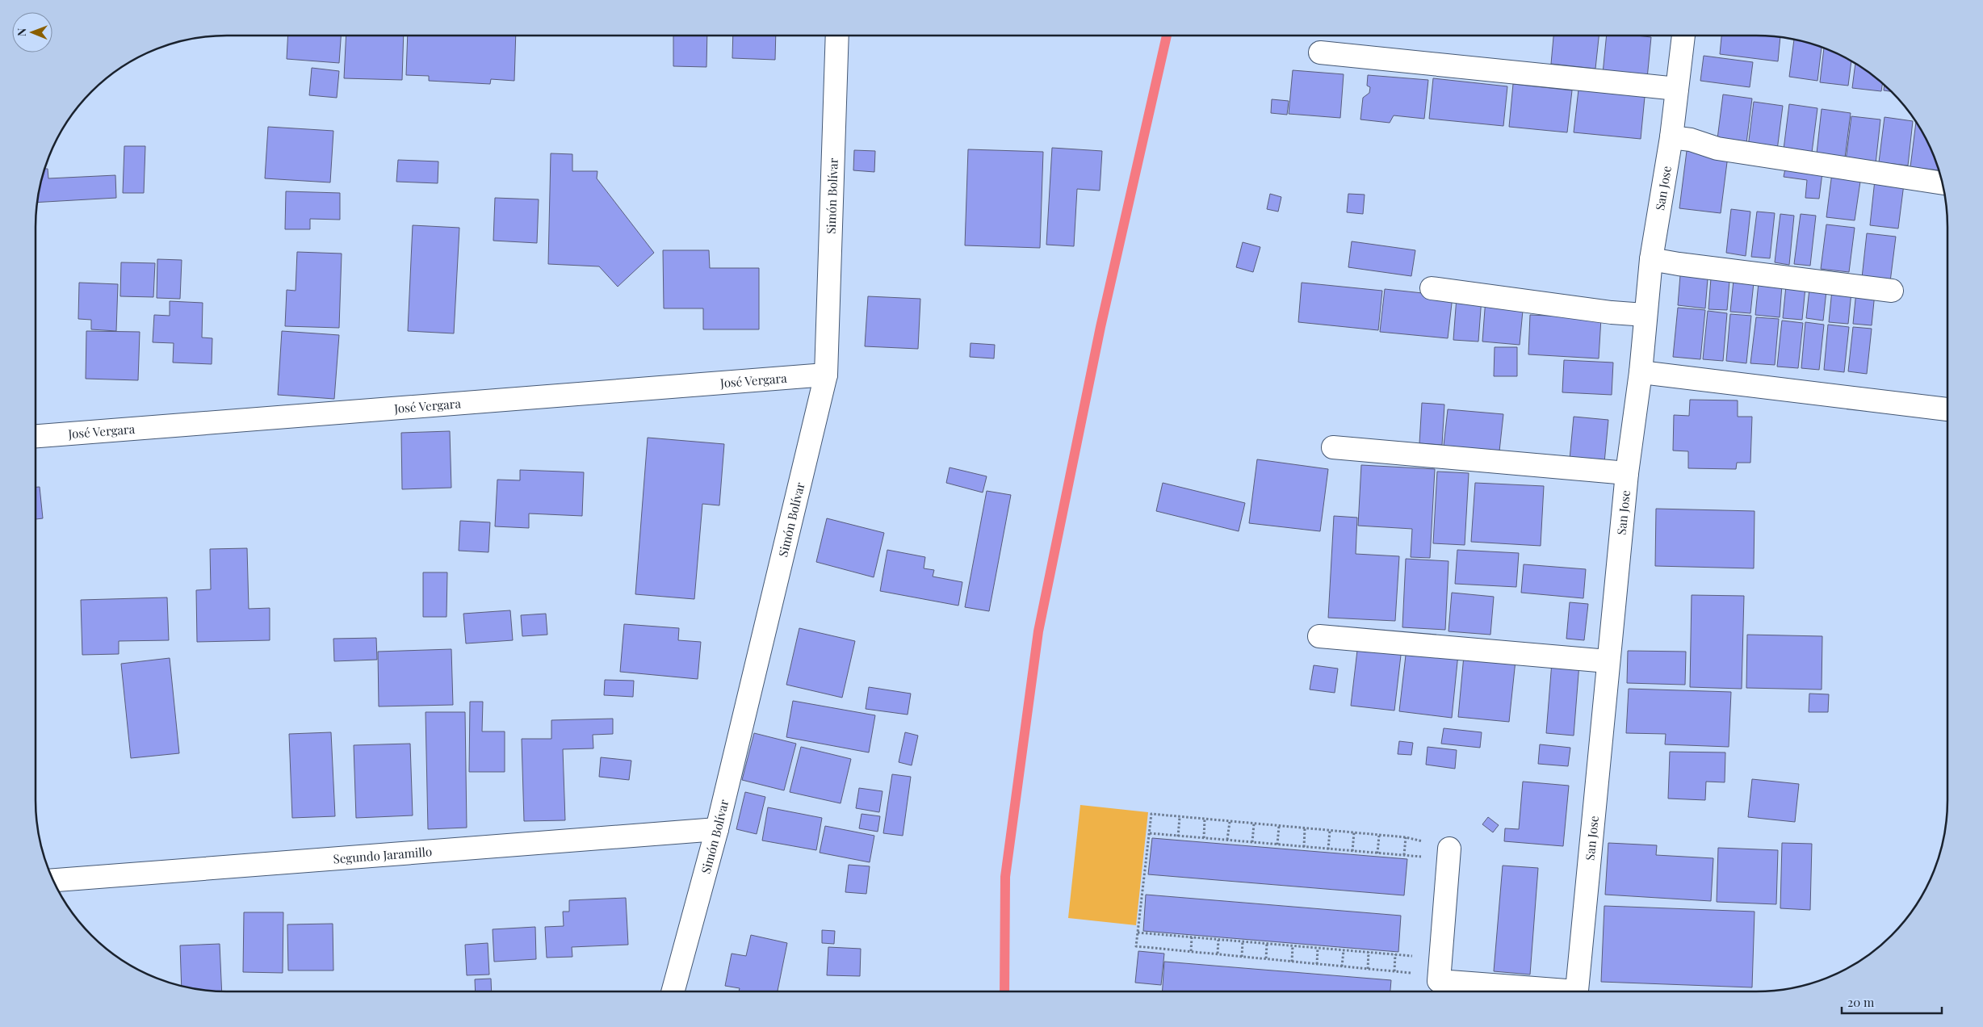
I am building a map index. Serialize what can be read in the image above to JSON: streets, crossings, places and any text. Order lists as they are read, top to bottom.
{
  "streets": {
    "street": [
      "San Jose",
      "Simón Bolívar",
      "José Vergara",
      "Segundo Jaramillo"
    ]
  },
  "crossings": [
    ["Simón Bolívar", "José Vergara"],
    ["Simón Bolívar", "Segundo Jaramillo"]
  ],
  "scale_bar": "20 m",
  "north": "left"
}
